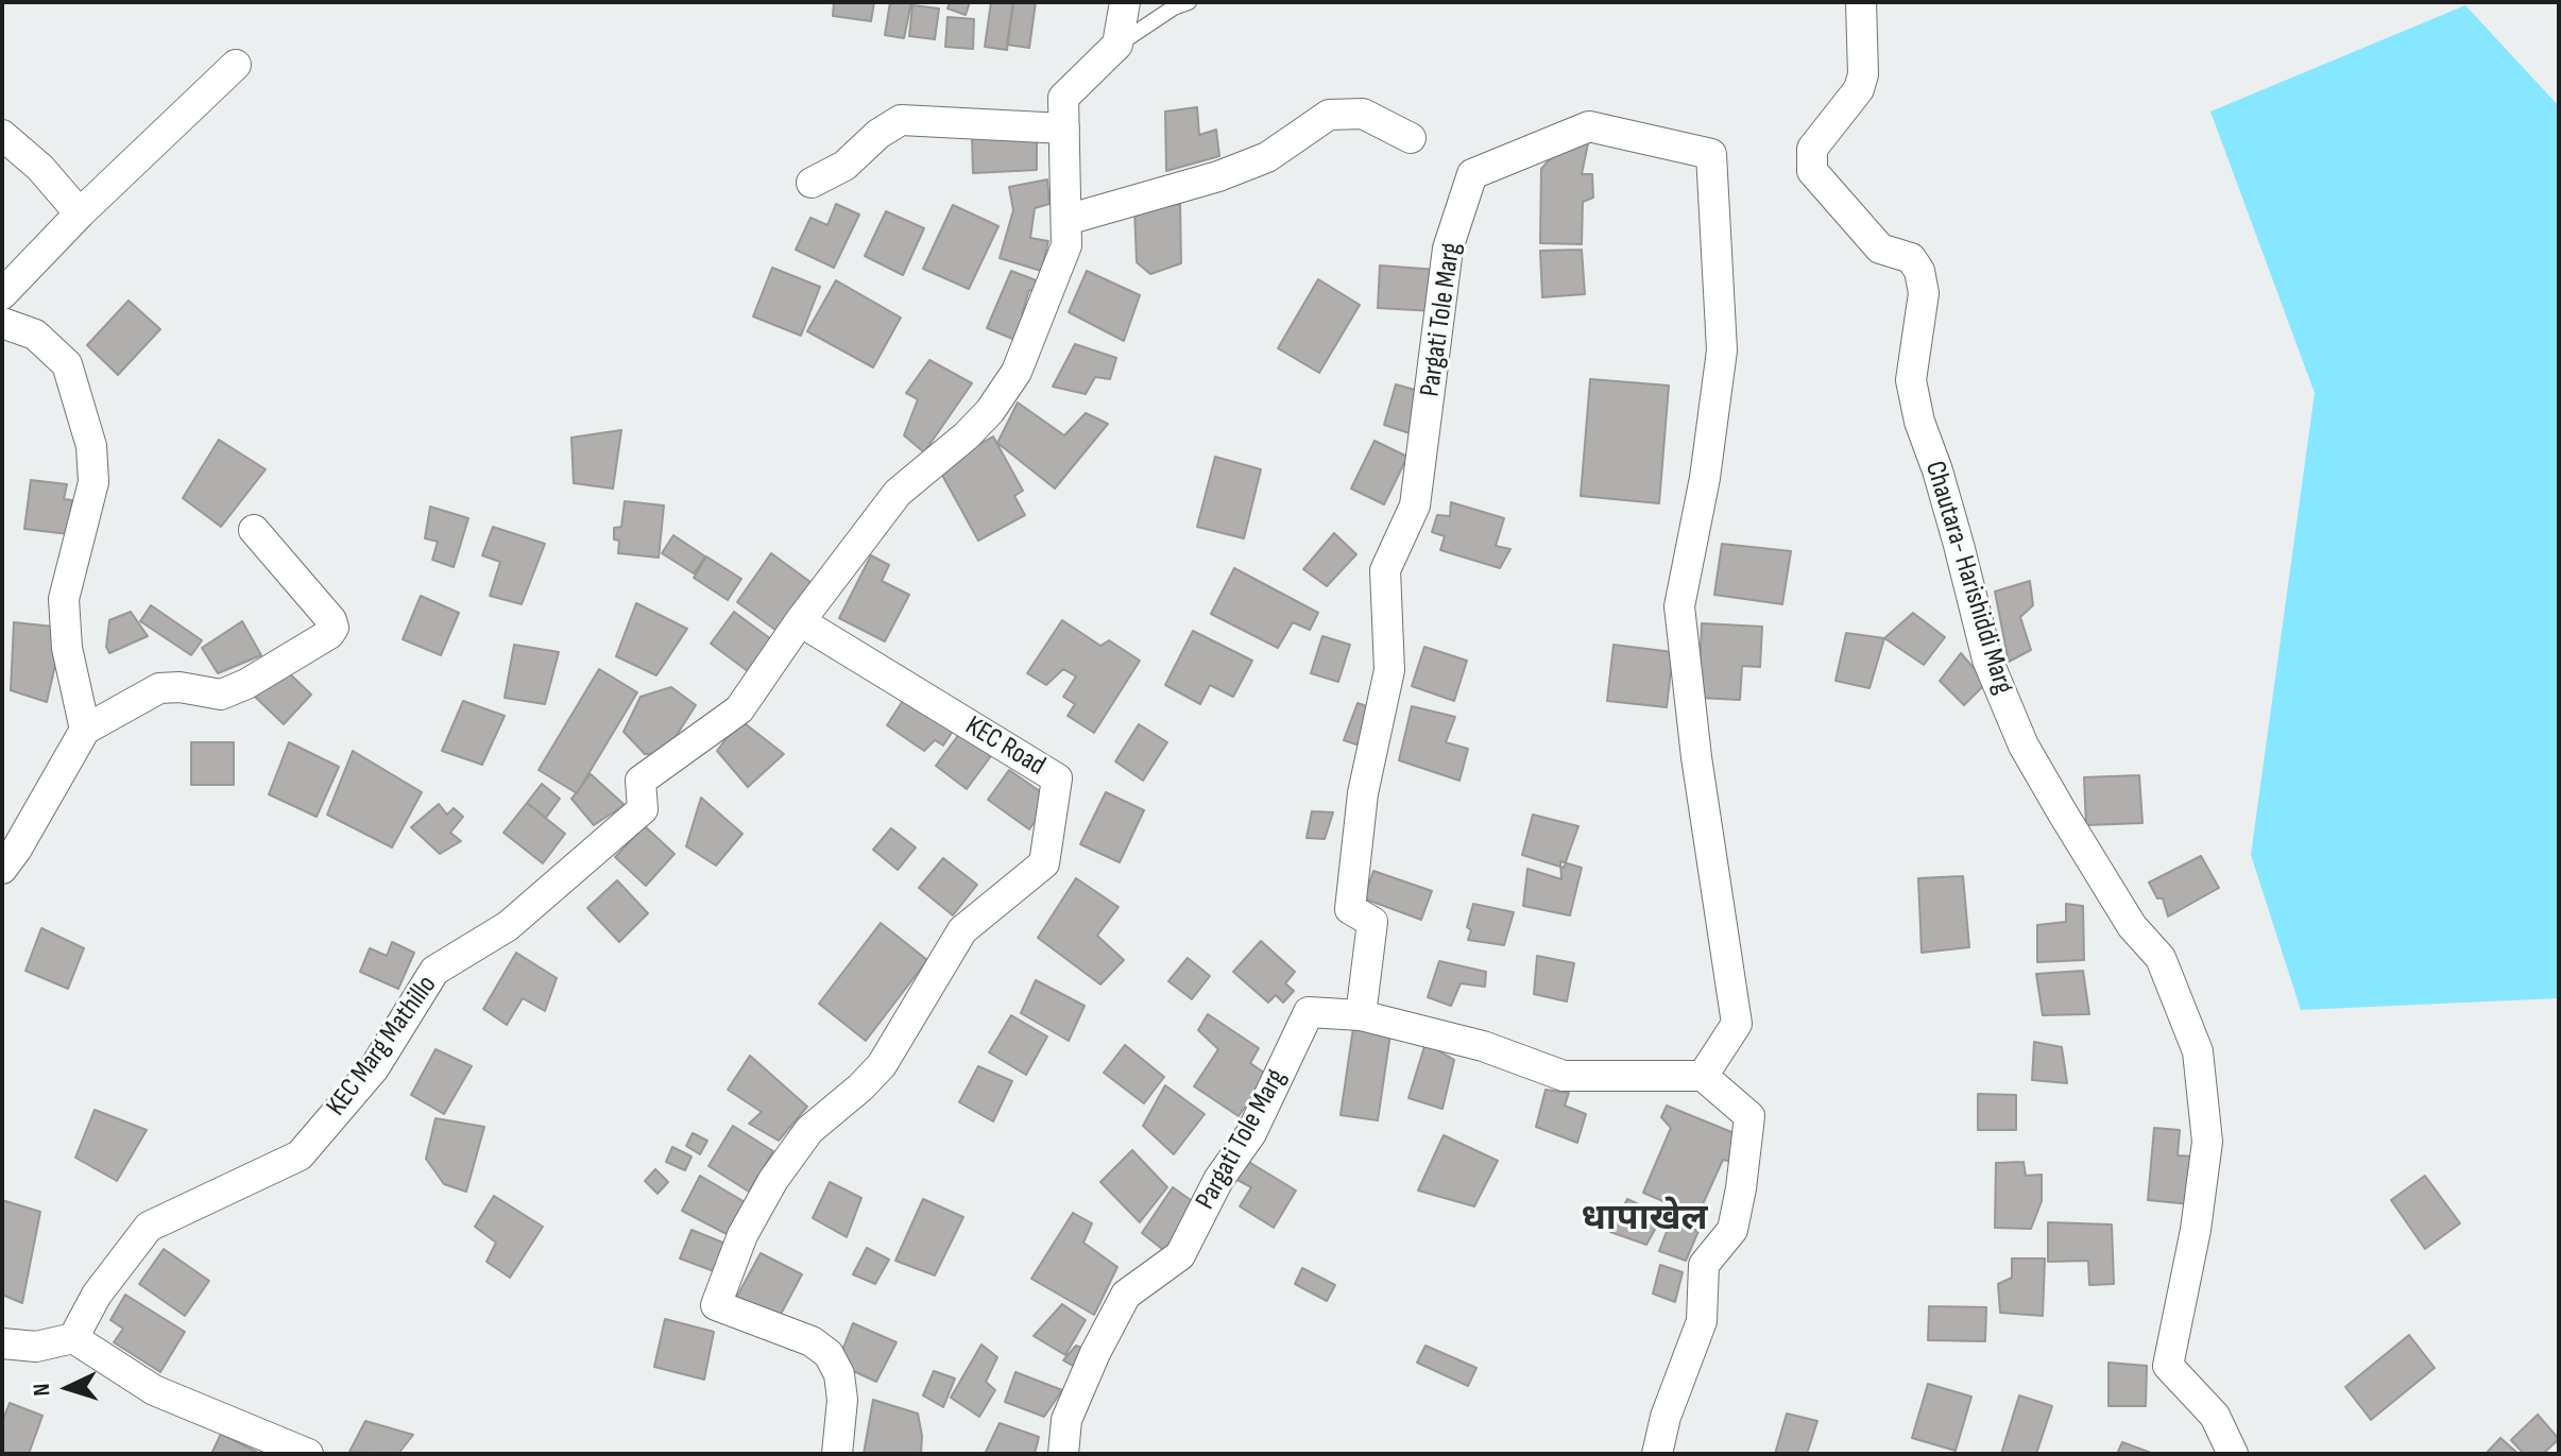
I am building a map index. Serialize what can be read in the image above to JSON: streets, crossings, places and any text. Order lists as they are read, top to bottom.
{
  "streets": {
    "street": [
      "Pargati Tole Marg",
      "Chautara- Harishiddi Marg",
      "KEC Road",
      "KEC Marg Mathillo"
    ]
  },
  "crossings": [
    ["KEC Road", "KEC Marg Mathillo"]
  ],
  "districts": ["धापाखेल"],
  "north": "left"
}
